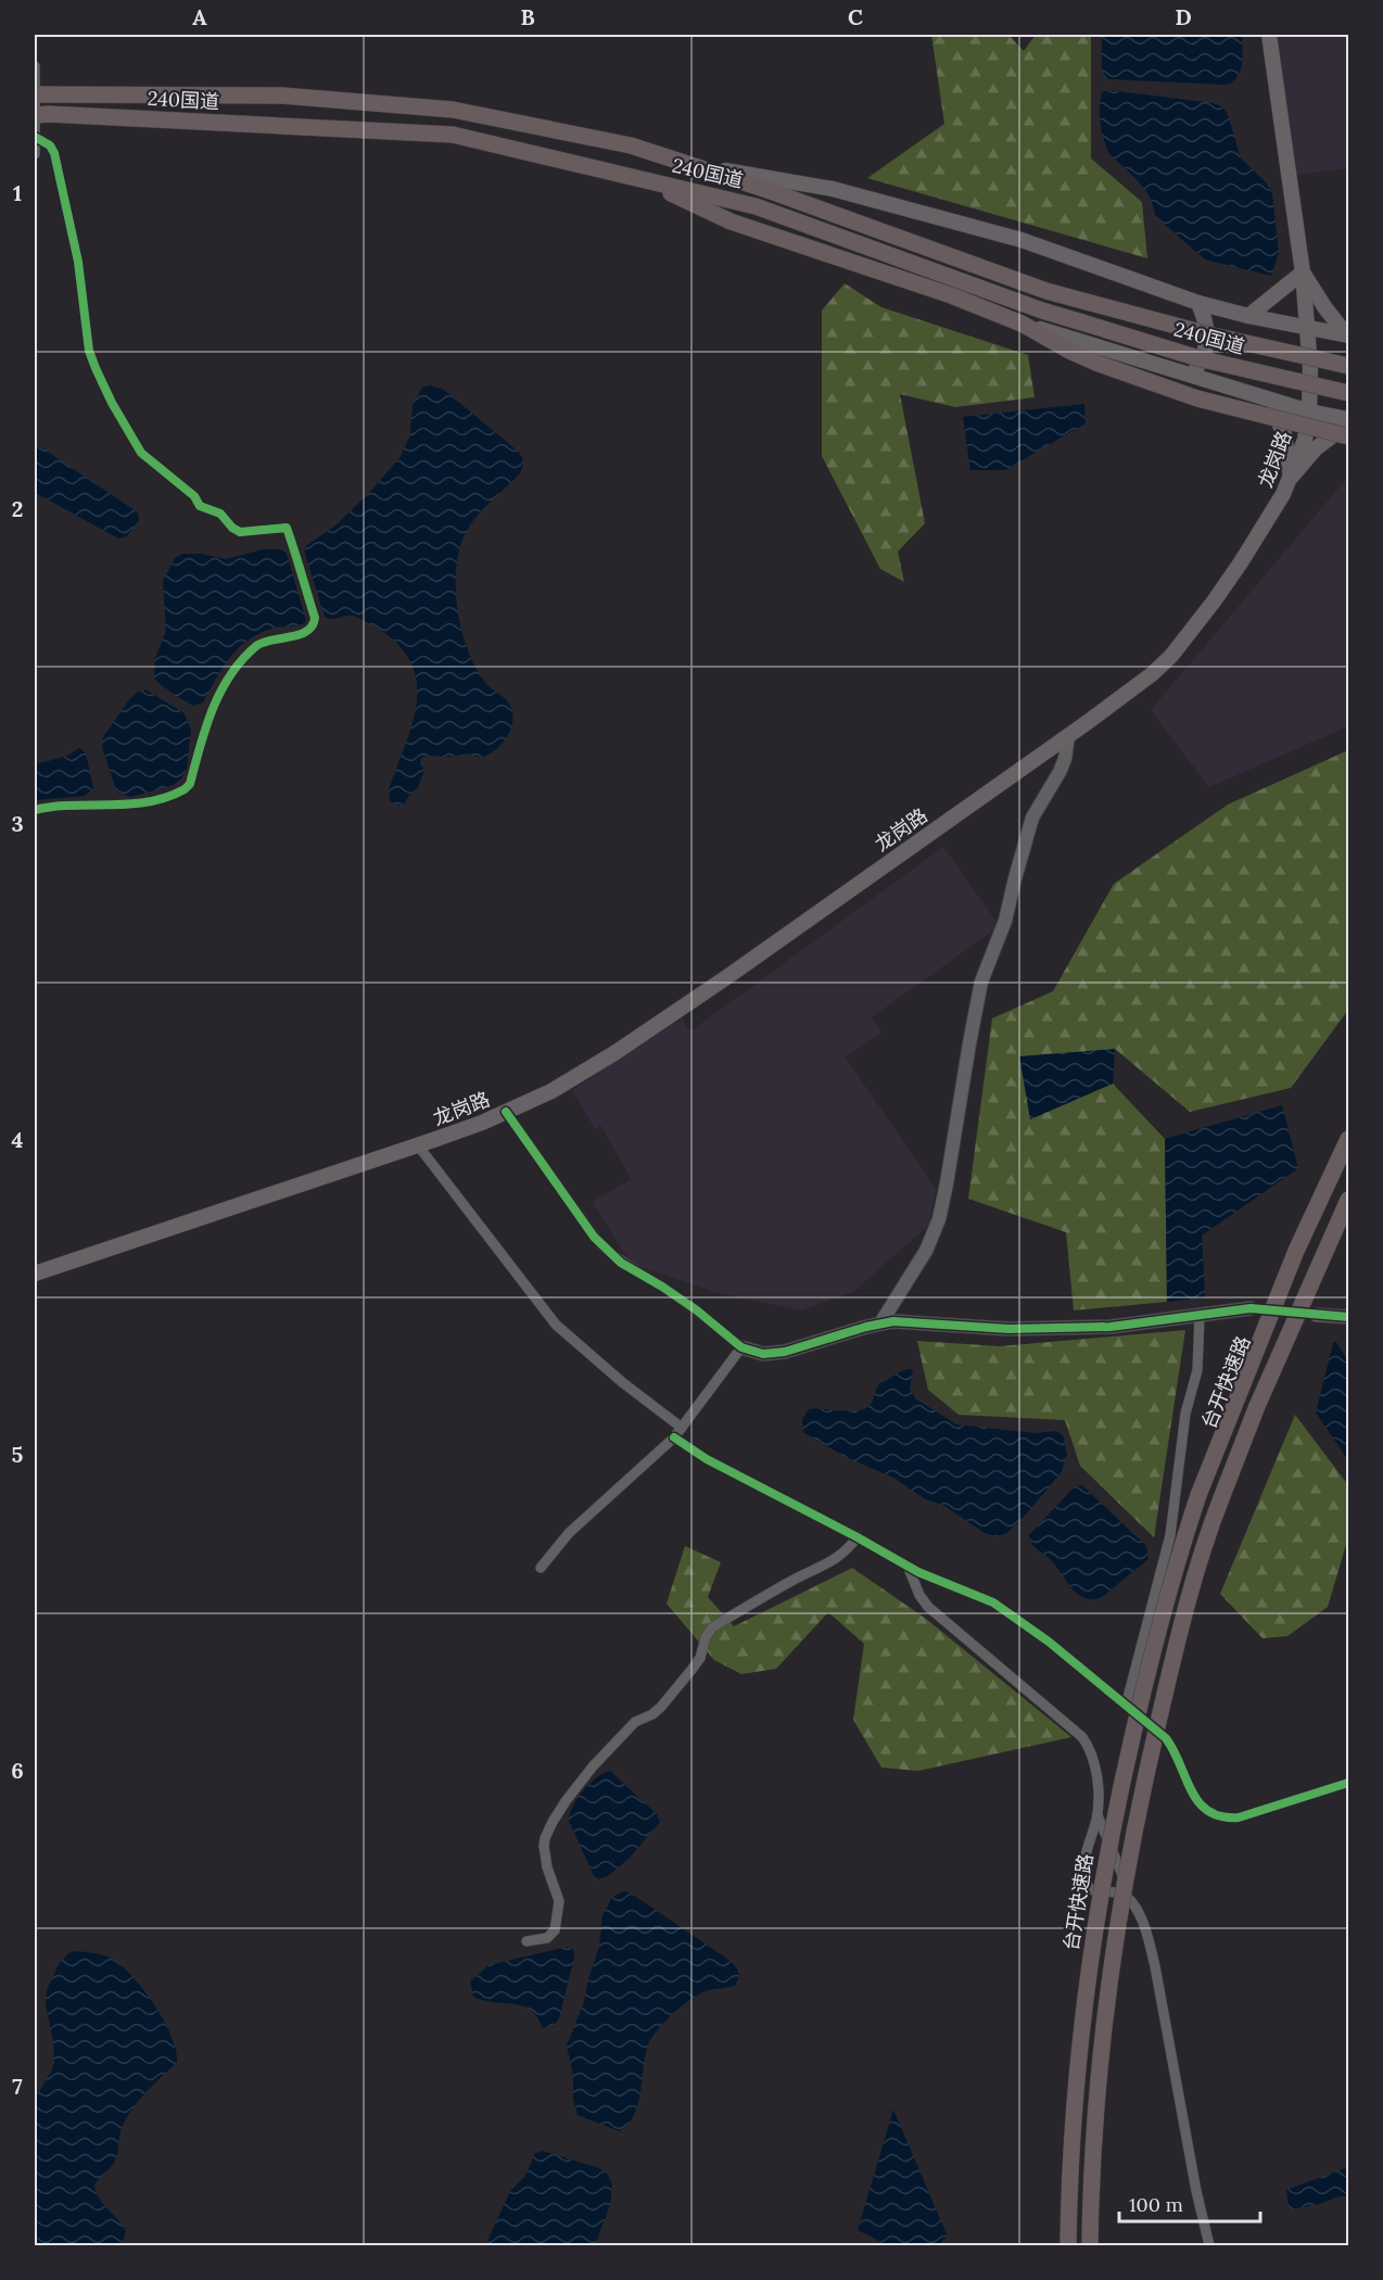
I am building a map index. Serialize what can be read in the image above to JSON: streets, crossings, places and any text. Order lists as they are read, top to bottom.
{
  "streets": {
    "highway": ["240国道", "台开快速路"],
    "main road": ["龙岗路"]
  },
  "scale_bar": "100 m",
  "grid": {
    "columns": [
      "A",
      "B",
      "C",
      "D"
    ],
    "rows": [
      "1",
      "2",
      "3",
      "4",
      "5",
      "6",
      "7"
    ]
  }
}
